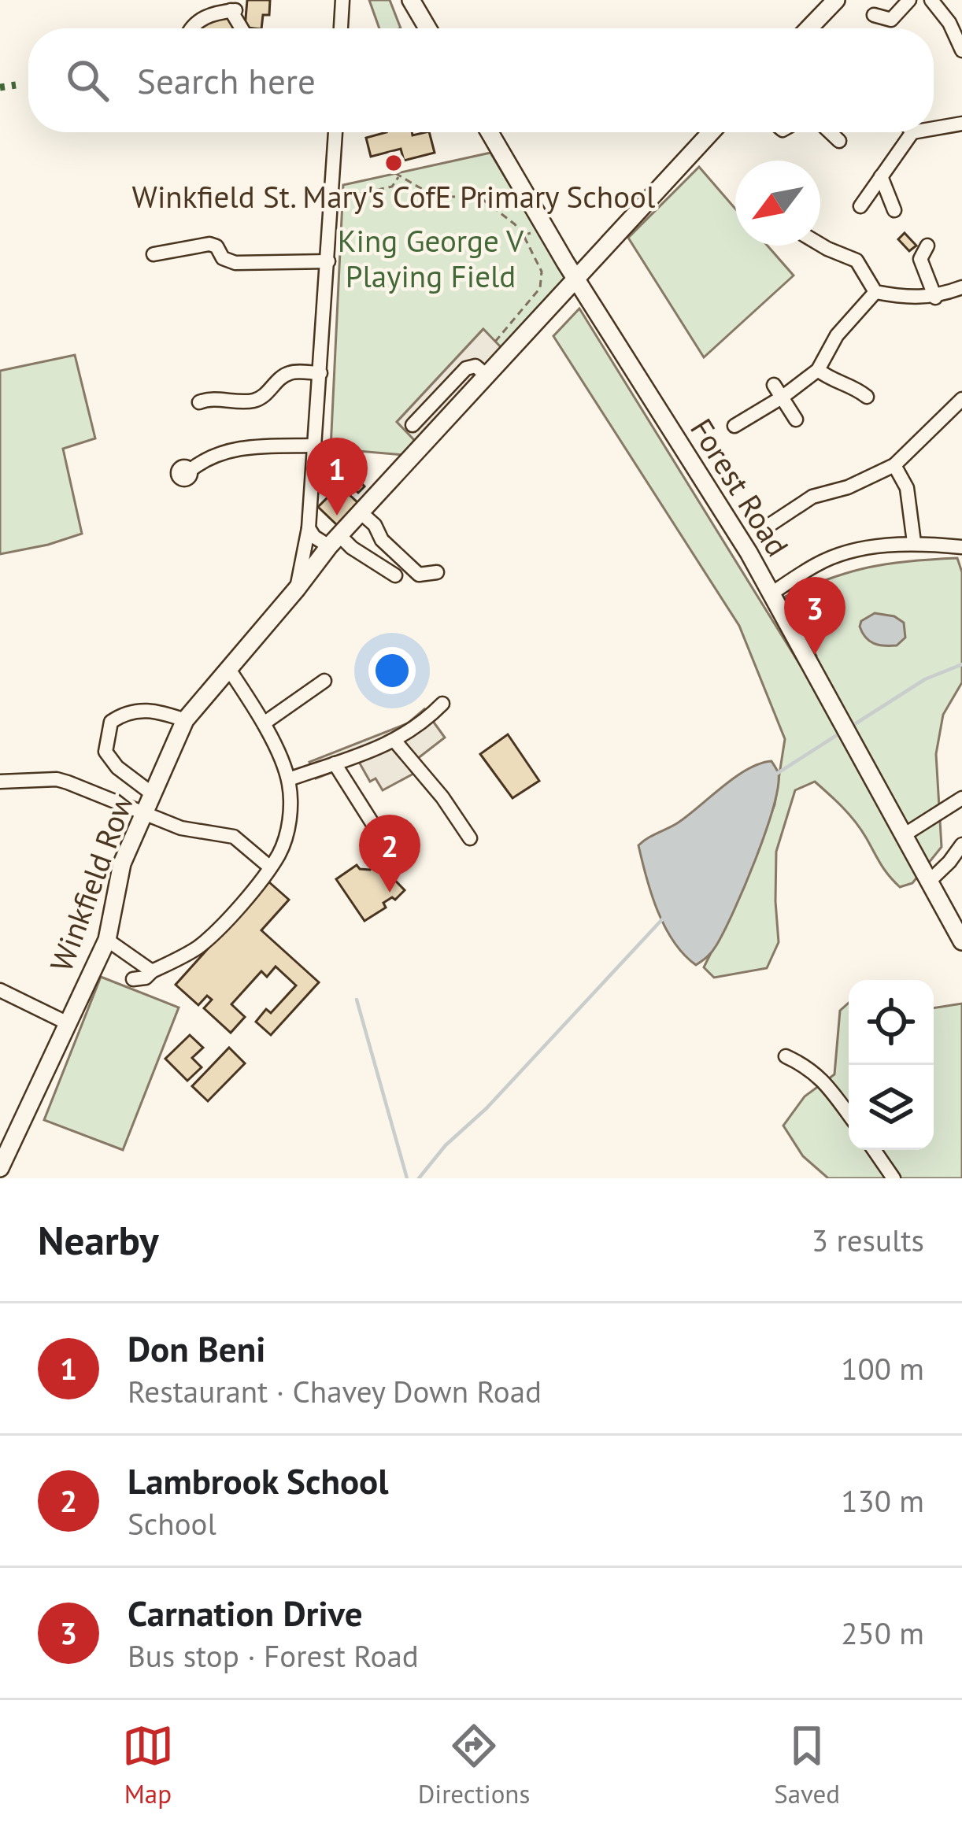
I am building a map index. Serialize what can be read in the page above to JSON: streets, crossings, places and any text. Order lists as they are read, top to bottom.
{
  "streets": {
    "main road": ["Forest Road", "Winkfield Row"]
  },
  "crossings": [
    ["Forest Road", "Winkfield Row"]
  ],
  "parks": ["King George V Playing Field"],
  "places": ["Winkfield St. Mary's CofE Primary School"],
  "north": "bottom left",
  "page": {
    "search": "Search here",
    "pins": ["1", "3", "2"],
    "heading": ["Nearby", "3 results"],
    "list": [
      {
        "mark": "1",
        "name": "Don Beni",
        "note": "Restaurant · Chavey Down Road",
        "value": "100 m"
      },
      {
        "mark": "2",
        "name": "Lambrook School",
        "note": "School",
        "value": "130 m"
      },
      {
        "mark": "3",
        "name": "Carnation Drive",
        "note": "Bus stop · Forest Road",
        "value": "250 m"
      }
    ],
    "nav": ["Map", "Directions", "Saved"]
  }
}
